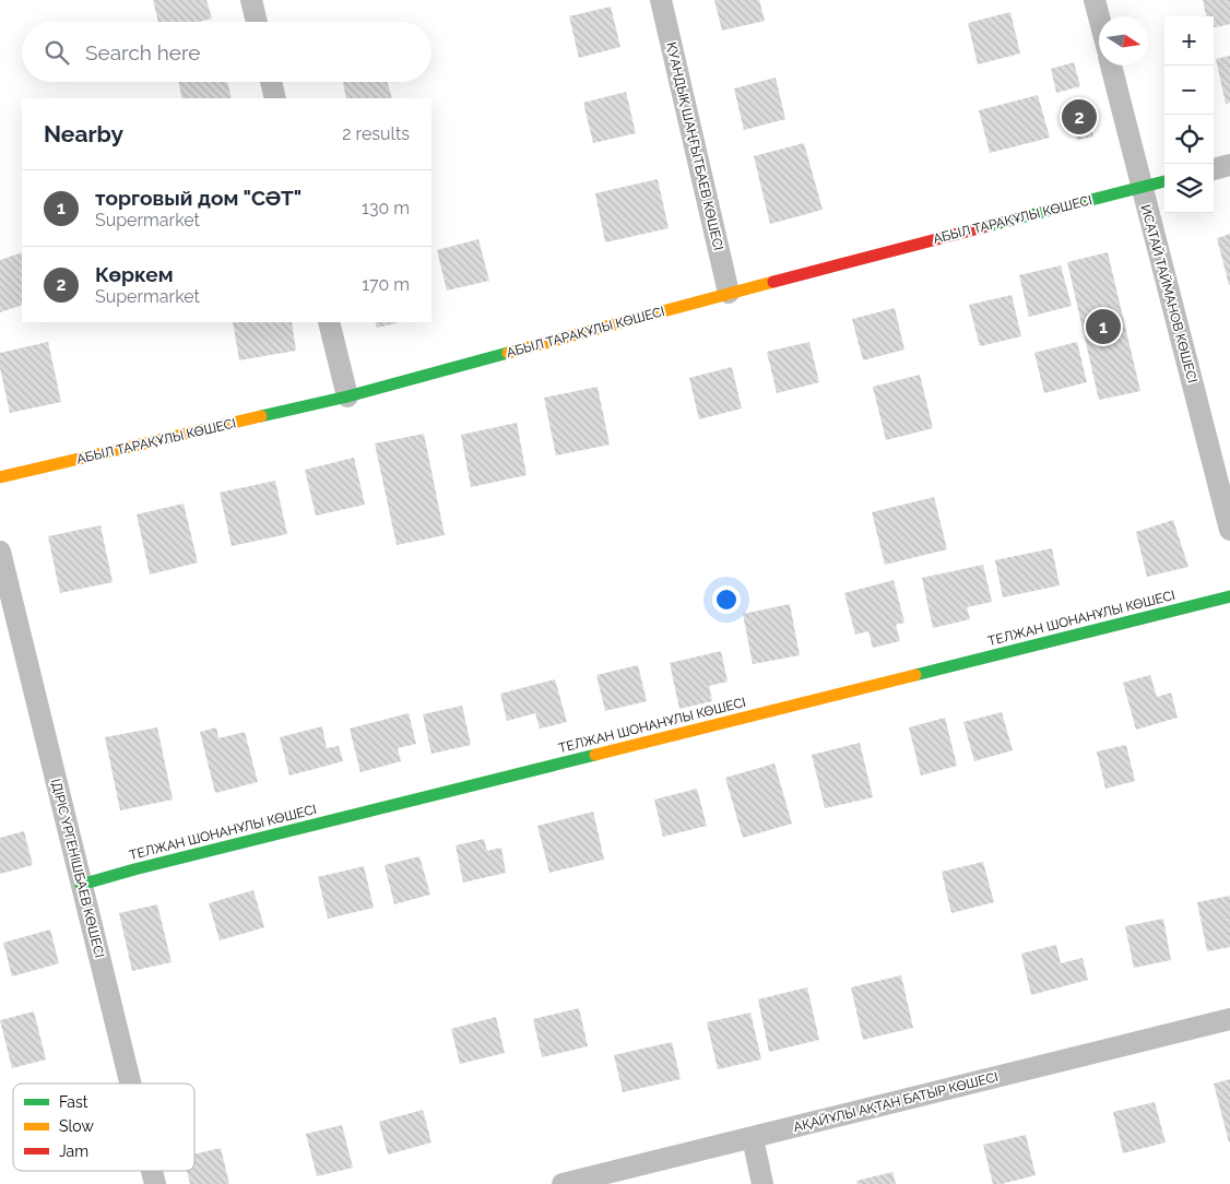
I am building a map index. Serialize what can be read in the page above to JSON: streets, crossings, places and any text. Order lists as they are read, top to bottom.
{
  "streets": {
    "street": [
      "ҚУАНДЫҚ ШАҢҒЫТБАЕВ КӨШЕСІ",
      "АБЫЛ ТАРАҚҰЛЫ КӨШЕСІ",
      "ИСАТАЙ ТАЙМАНОВ КӨШЕСІ",
      "ТЕЛЖАН ШОНАНҰЛЫ КӨШЕСІ",
      "ІДІРІС ҮРГЕНІШБАЕВ КӨШЕСІ",
      "АҚАЙҰЛЫ АҚТАН БАТЫР КӨШЕСІ"
    ]
  },
  "crossings": [
    ["ҚУАНДЫҚ ШАҢҒЫТБАЕВ КӨШЕСІ", "АБЫЛ ТАРАҚҰЛЫ КӨШЕСІ"],
    ["АБЫЛ ТАРАҚҰЛЫ КӨШЕСІ", "ИСАТАЙ ТАЙМАНОВ КӨШЕСІ"],
    ["ТЕЛЖАН ШОНАНҰЛЫ КӨШЕСІ", "ІДІРІС ҮРГЕНІШБАЕВ КӨШЕСІ"]
  ],
  "legend": ["Fast", "Slow", "Jam"],
  "north": "right",
  "page": {
    "map_buttons": ["+", "−"],
    "search": "Search here",
    "pins": ["2", "1"],
    "heading": ["Nearby", "2 results"],
    "list": [
      {
        "mark": "1",
        "name": "торговый дом \"СӘТ\"",
        "note": "Supermarket",
        "value": "130 m"
      },
      {
        "mark": "2",
        "name": "Көркем",
        "note": "Supermarket",
        "value": "170 m"
      }
    ]
  }
}
